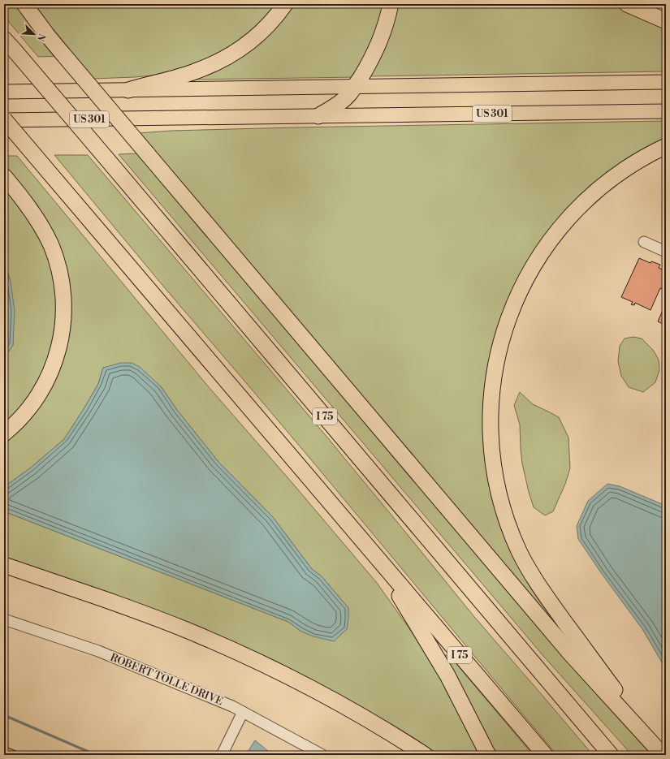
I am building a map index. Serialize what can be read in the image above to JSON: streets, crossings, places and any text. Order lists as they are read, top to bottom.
{
  "streets": {
    "highway": ["I 75"],
    "main road": ["US 301"],
    "street": ["ROBERT TOLLE DRIVE"]
  },
  "crossings": [
    ["US 301", "I 75"]
  ],
  "north": "bottom right"
}
